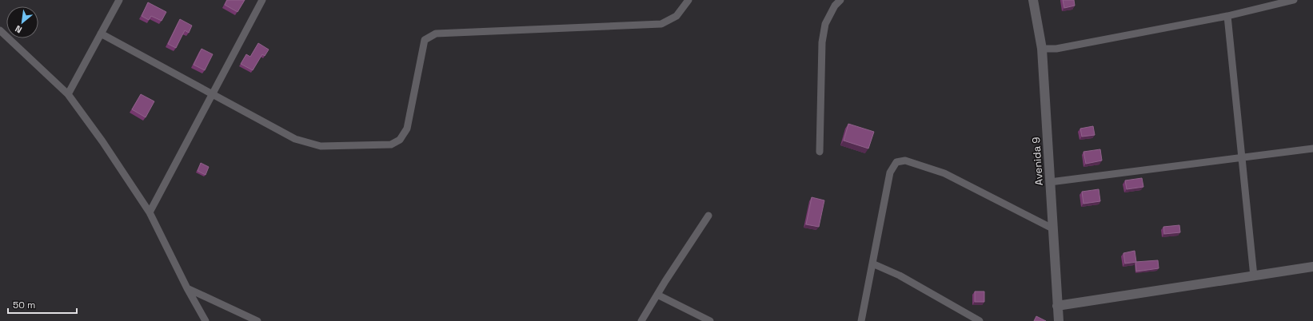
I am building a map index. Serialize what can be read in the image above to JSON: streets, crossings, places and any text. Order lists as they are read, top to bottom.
{
  "streets": {
    "main road": ["Avenida 9"]
  },
  "scale_bar": "50 m",
  "north": "bottom left"
}
